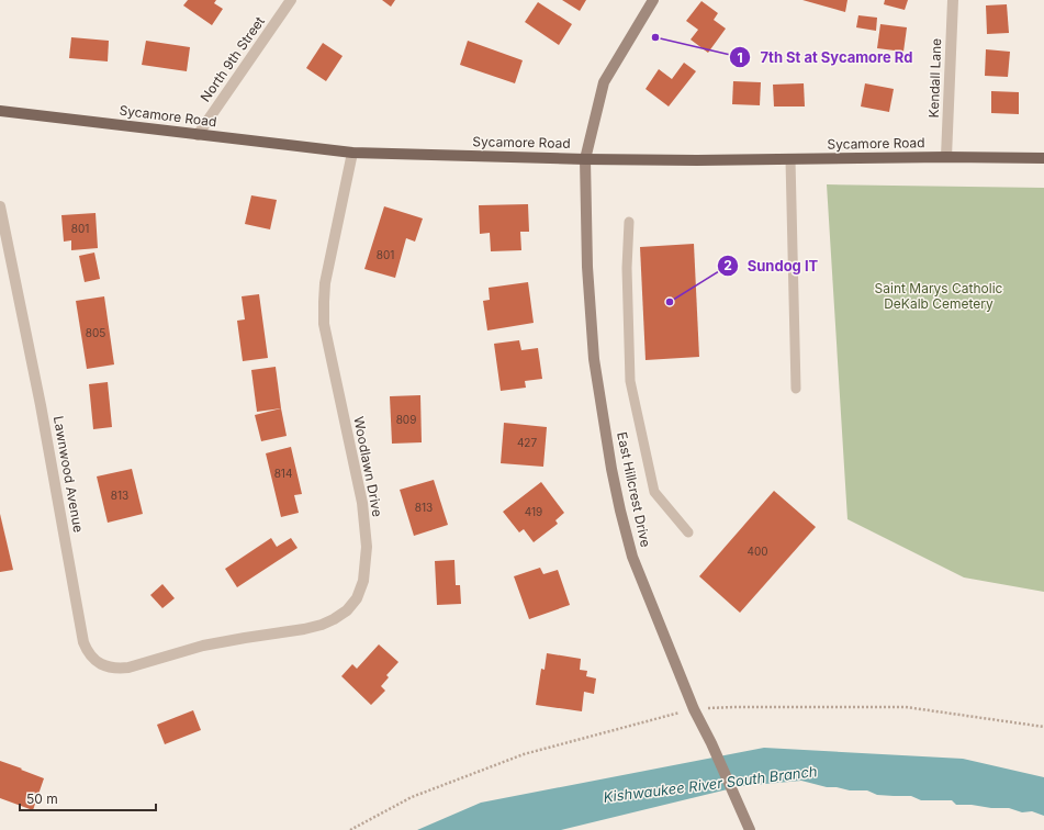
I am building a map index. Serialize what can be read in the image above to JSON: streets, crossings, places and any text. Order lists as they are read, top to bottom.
{
  "streets": {
    "main road": ["Sycamore Road"],
    "street": [
      "North 9th Street",
      "Kendall Lane",
      "Woodlawn Drive",
      "Lawnwood Avenue",
      "East Hillcrest Drive"
    ]
  },
  "crossings": [
    ["North 9th Street", "Sycamore Road"],
    ["Kendall Lane", "Sycamore Road"],
    ["Sycamore Road", "Woodlawn Drive"],
    ["Sycamore Road", "East Hillcrest Drive"],
    ["Woodlawn Drive", "Lawnwood Avenue"]
  ],
  "water": ["Kishwaukee River South Branch"],
  "parks": ["Saint Marys Catholic DeKalb Cemetery"],
  "places": ["7th St at Sycamore Rd", "Sundog IT"],
  "house_numbers": [
    "801",
    "801",
    "805",
    "809",
    "427",
    "814",
    "813",
    "813",
    "419",
    "400"
  ],
  "scale_bar": "50 m"
}
